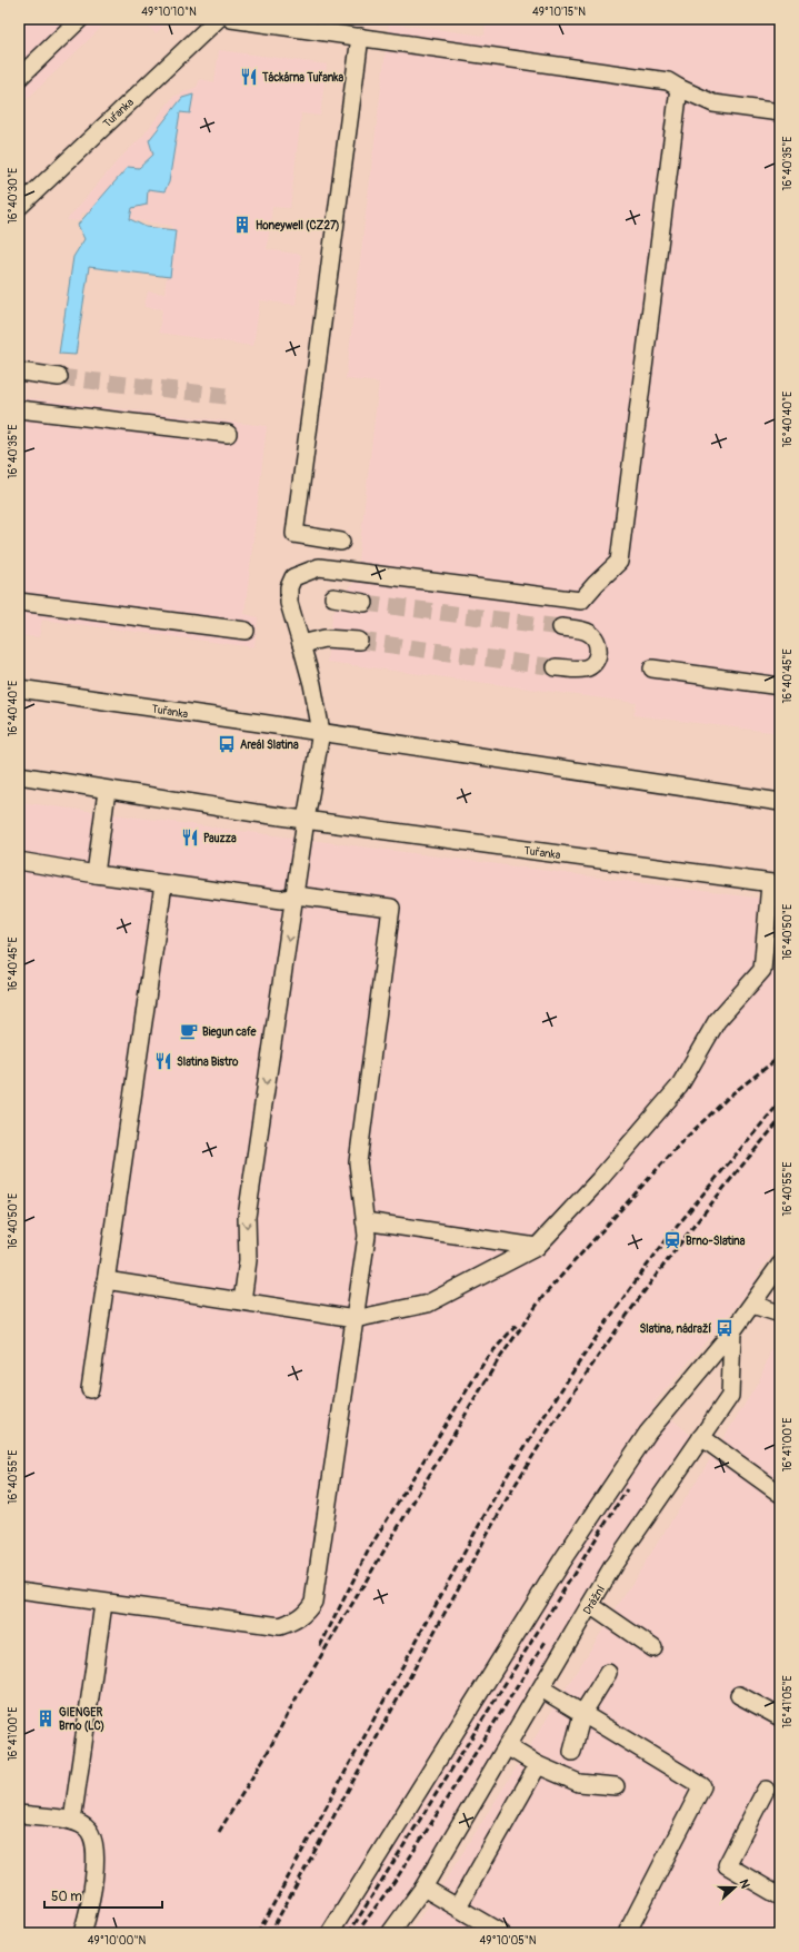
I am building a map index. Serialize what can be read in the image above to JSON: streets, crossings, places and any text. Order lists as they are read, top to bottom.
{
  "streets": {
    "street": ["Tuřanka", "Drážní"]
  },
  "places": {
    "restaurant": ["Táckárna Tuřanka", "Pauzza", "Slatina Bistro"],
    "building": ["Honeywell (CZ27)", "GIENGER Brno (LC)"],
    "bus stop": ["Areál Slatina", "Slatina, nádraží"],
    "cafe": ["Biegun cafe"],
    "station": ["Brno-Slatina"]
  },
  "scale_bar": "50 m",
  "north": "right",
  "coordinates": [
    "49°10'10\"N",
    "49°10'15\"N",
    "16°40'35\"E",
    "16°40'30\"E",
    "16°40'40\"E",
    "16°40'45\"E",
    "16°40'50\"E",
    "16°40'55\"E",
    "16°41'00\"E",
    "16°41'05\"E",
    "49°10'00\"N",
    "49°10'05\"N"
  ]
}
